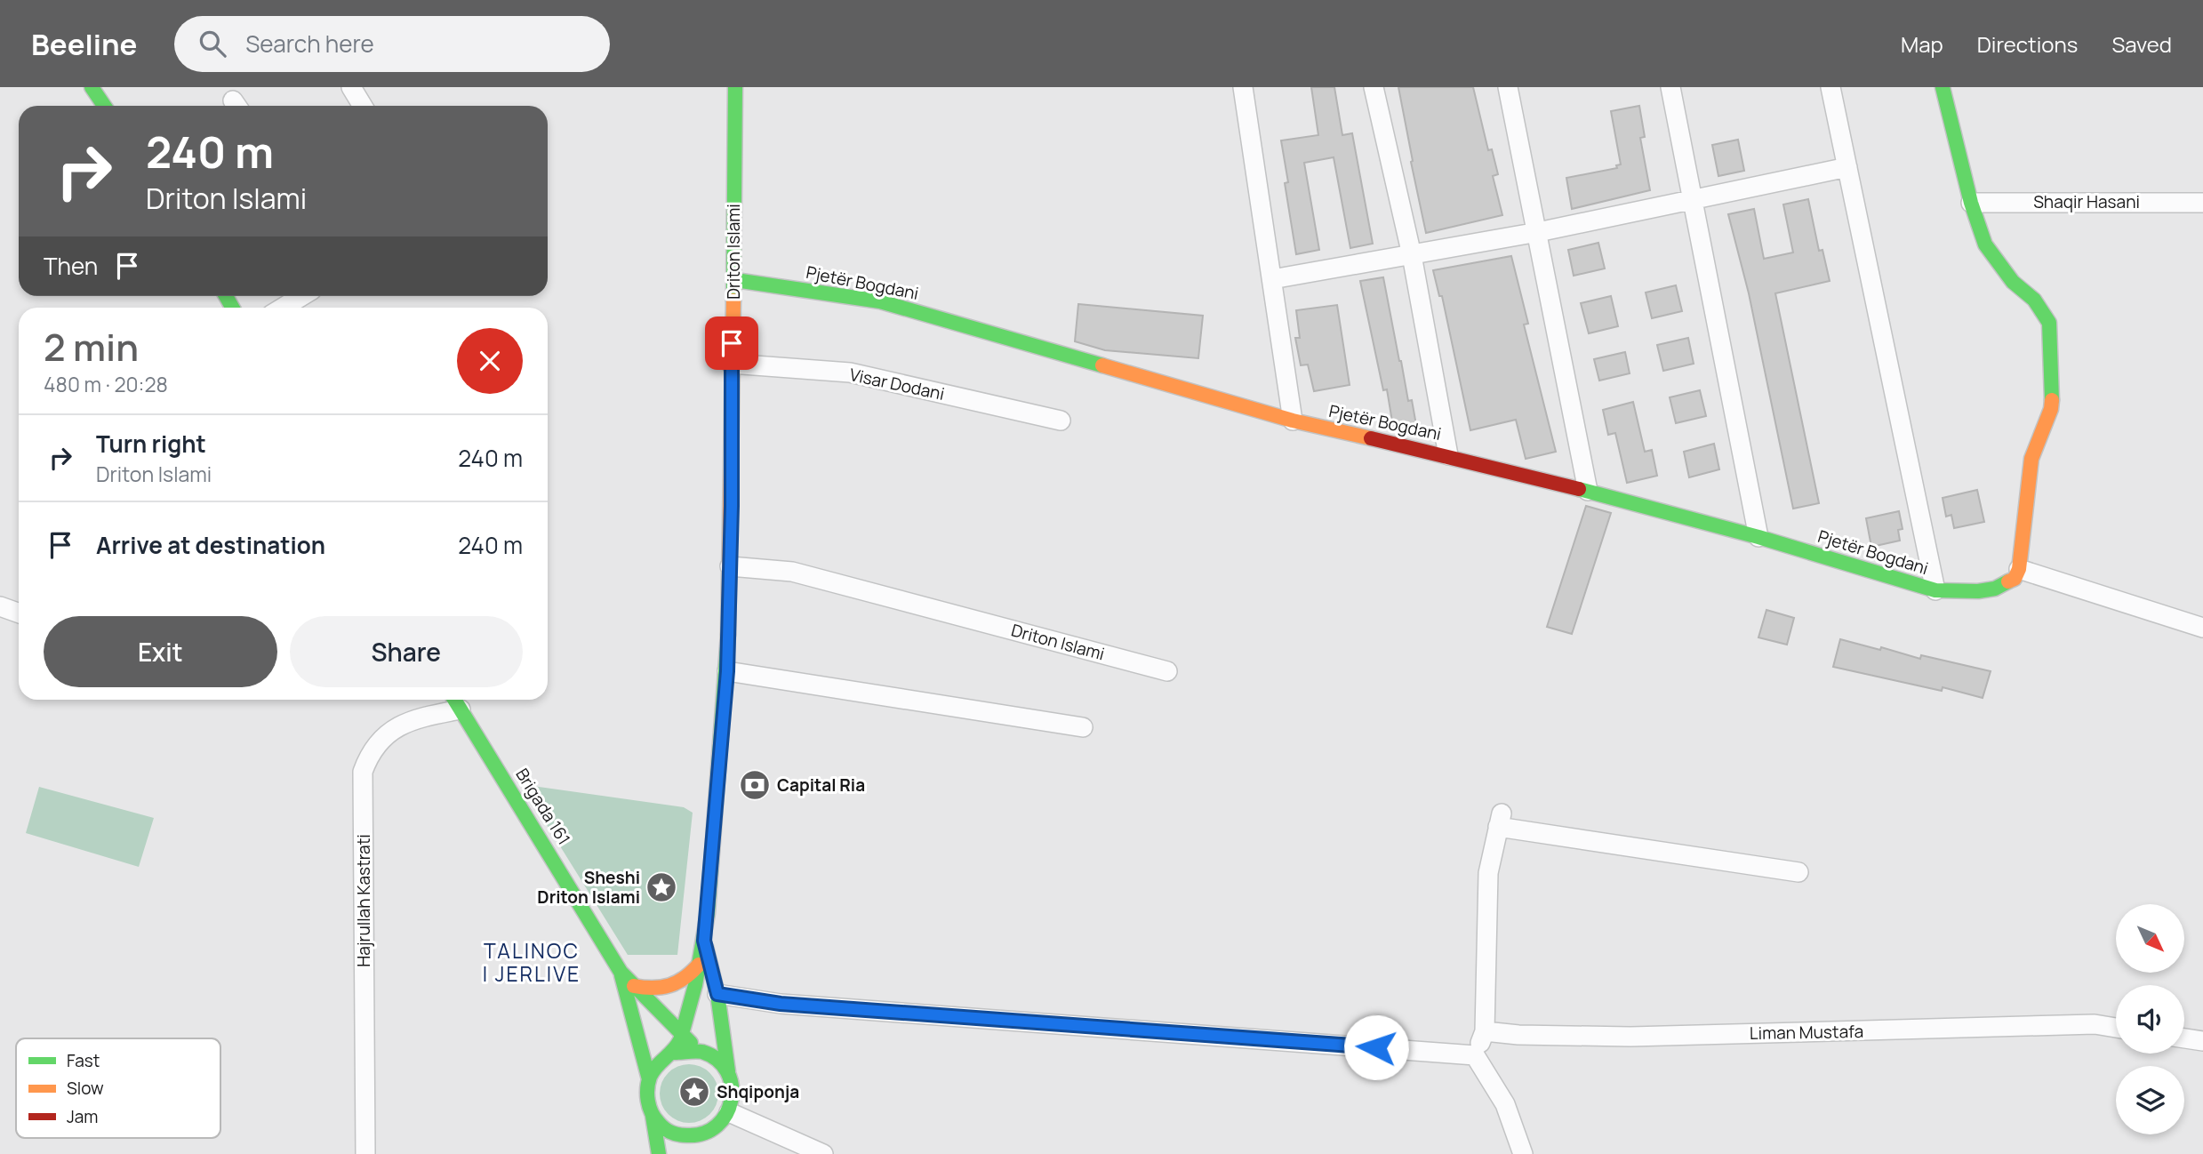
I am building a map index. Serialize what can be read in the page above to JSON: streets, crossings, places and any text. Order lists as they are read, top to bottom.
{
  "streets": {
    "street": [
      "Shaqir Hasani",
      "Driton Islami",
      "Pjetër Bogdani",
      "Visar Dodani",
      "Brigada 161",
      "Hajrullah Kastrati",
      "Liman Mustafa"
    ]
  },
  "crossings": [
    ["Driton Islami", "Pjetër Bogdani"],
    ["Driton Islami", "Visar Dodani"],
    ["Driton Islami", "Brigada 161"],
    ["Brigada 161", "Hajrullah Kastrati"]
  ],
  "districts": ["TALINOC I JERLIVE"],
  "places": {
    "bank": ["Capital Ria"],
    "place": ["Sheshi Driton Islami", "Shqiponja"]
  },
  "legend": ["Fast", "Slow", "Jam"],
  "north": "bottom right",
  "page": {
    "header": "Beeline",
    "search": "Search here",
    "nav": ["Map", "Directions", "Saved"],
    "turn": ["240 m", "Driton Islami"],
    "then": "Then",
    "heading": ["2 min", "480 m · 20:28"],
    "list": [
      {
        "name": "Turn right",
        "note": "Driton Islami",
        "value": "240 m"
      },
      {
        "name": "Arrive at destination",
        "value": "240 m"
      }
    ],
    "buttons": ["Exit", "Share"]
  }
}
